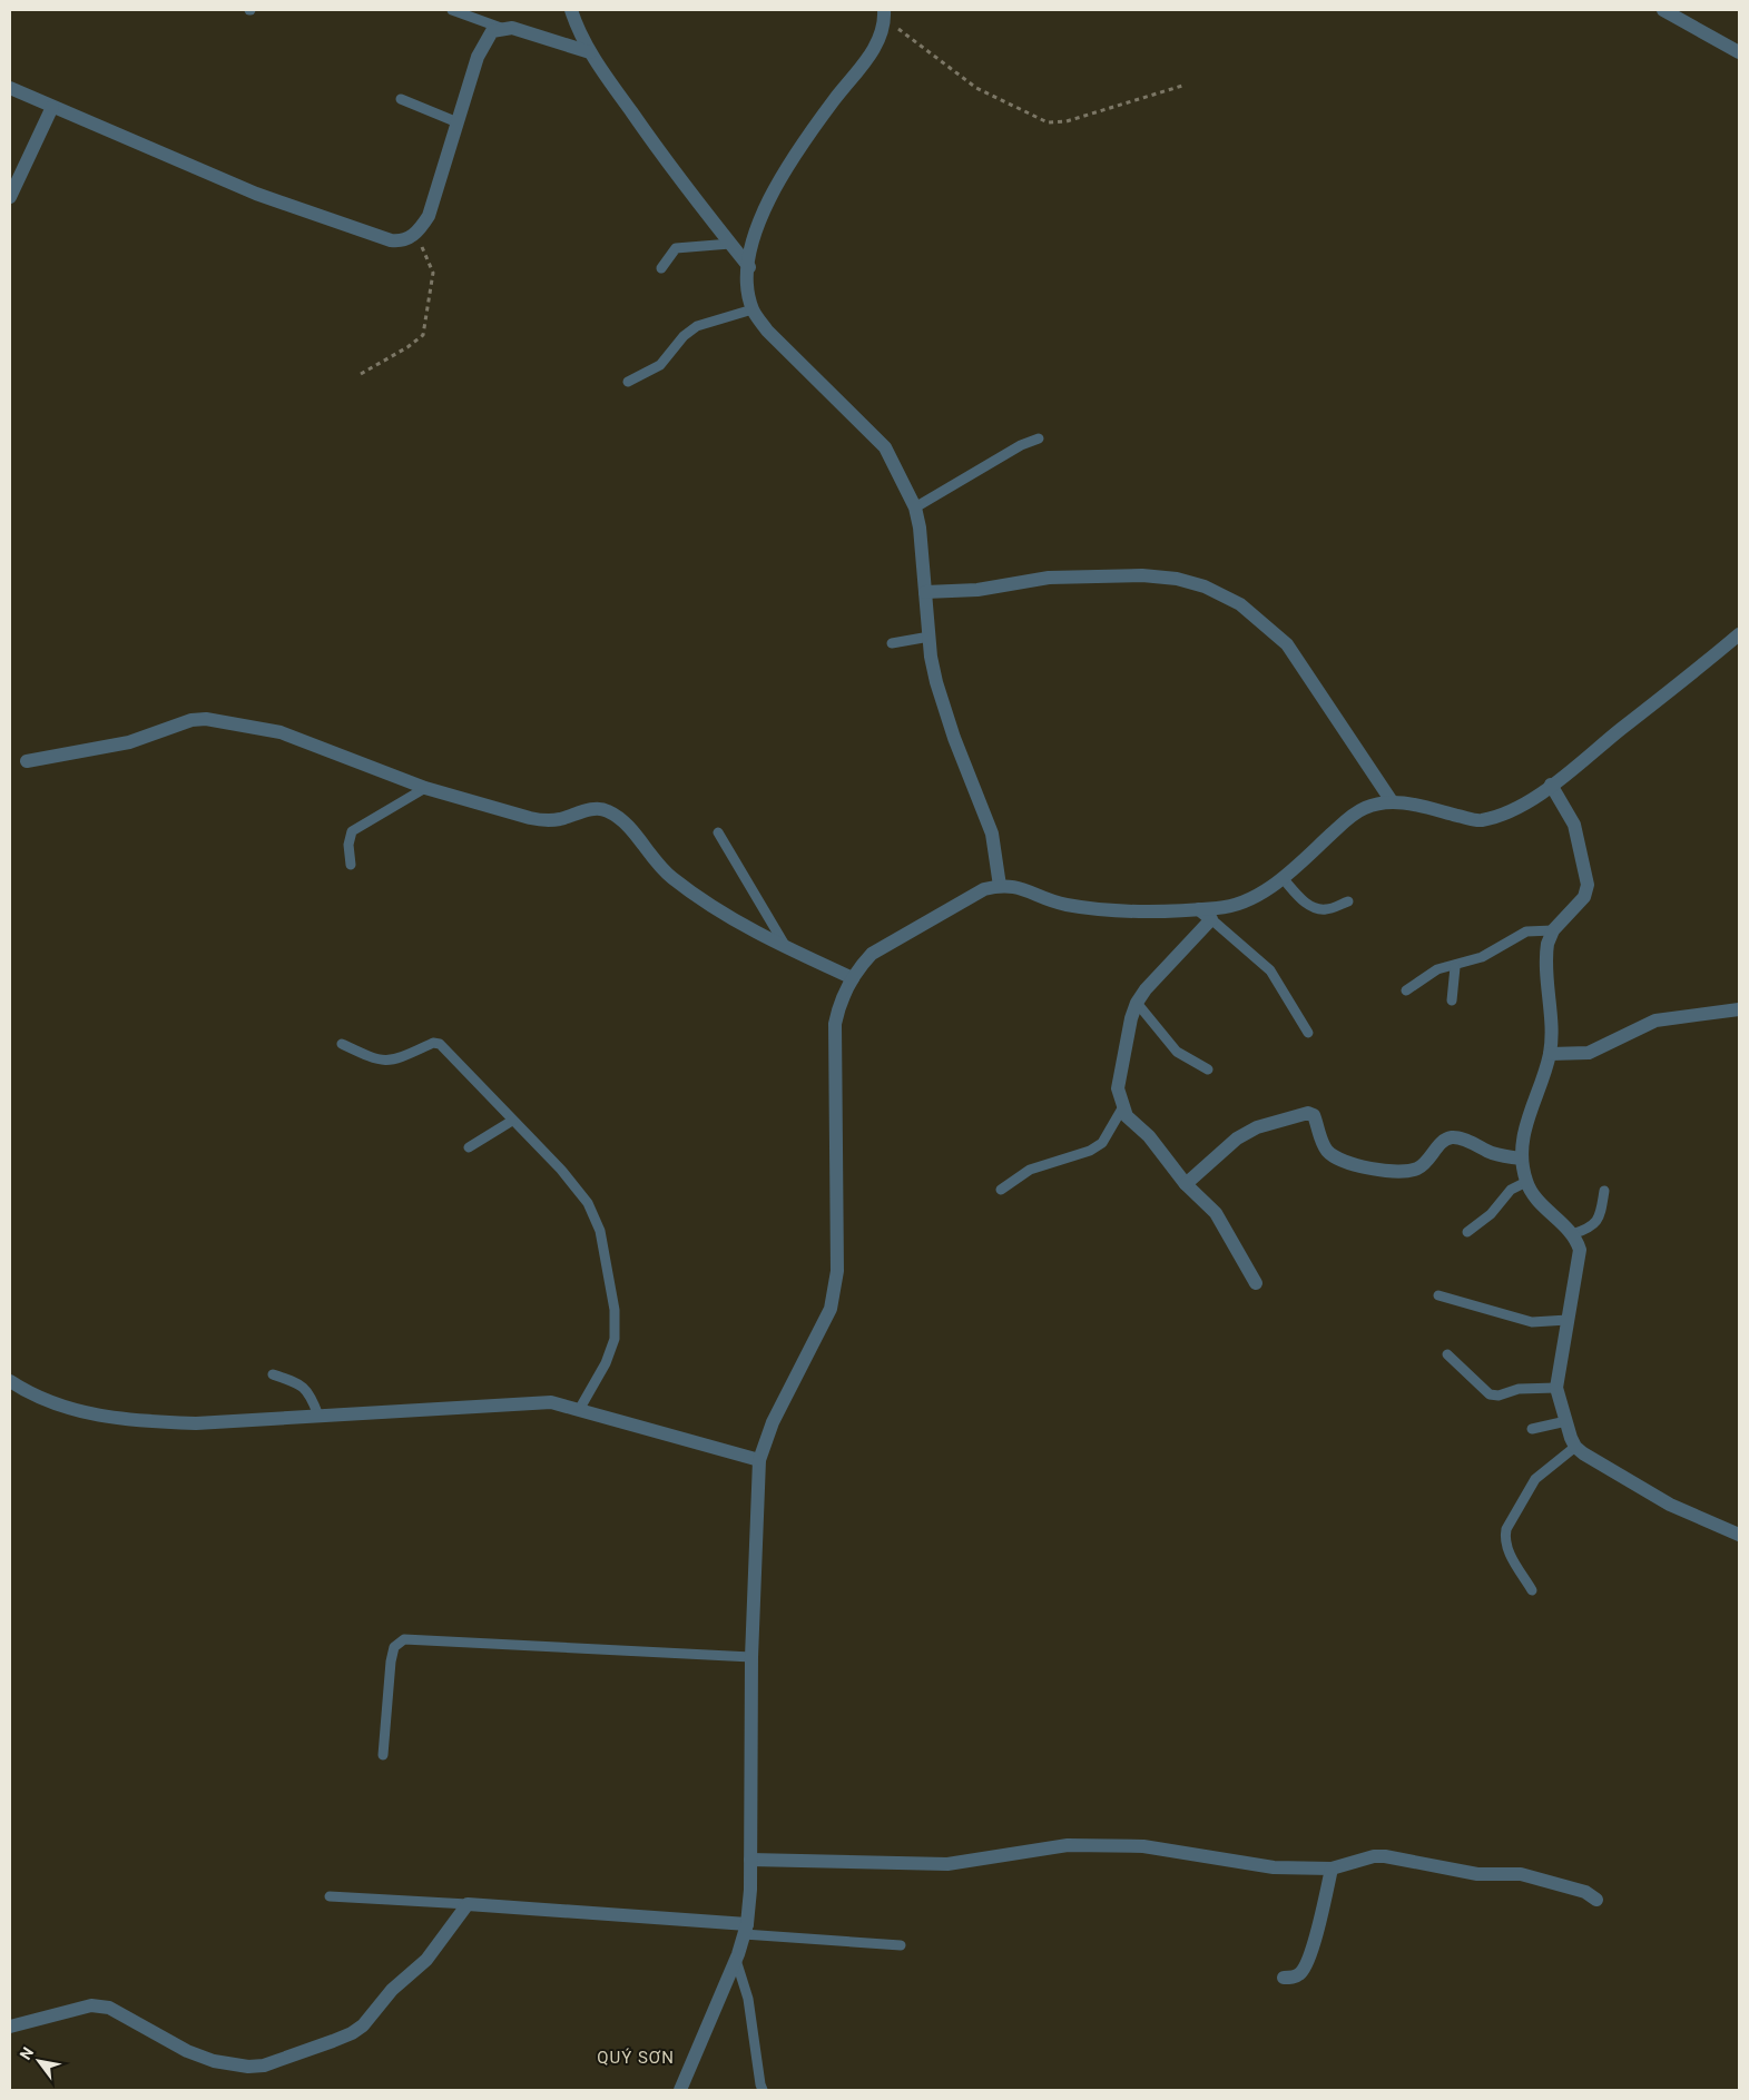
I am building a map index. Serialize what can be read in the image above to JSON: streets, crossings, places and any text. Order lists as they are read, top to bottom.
{
  "districts": ["QUÝ SƠN"],
  "north": "top left"
}
